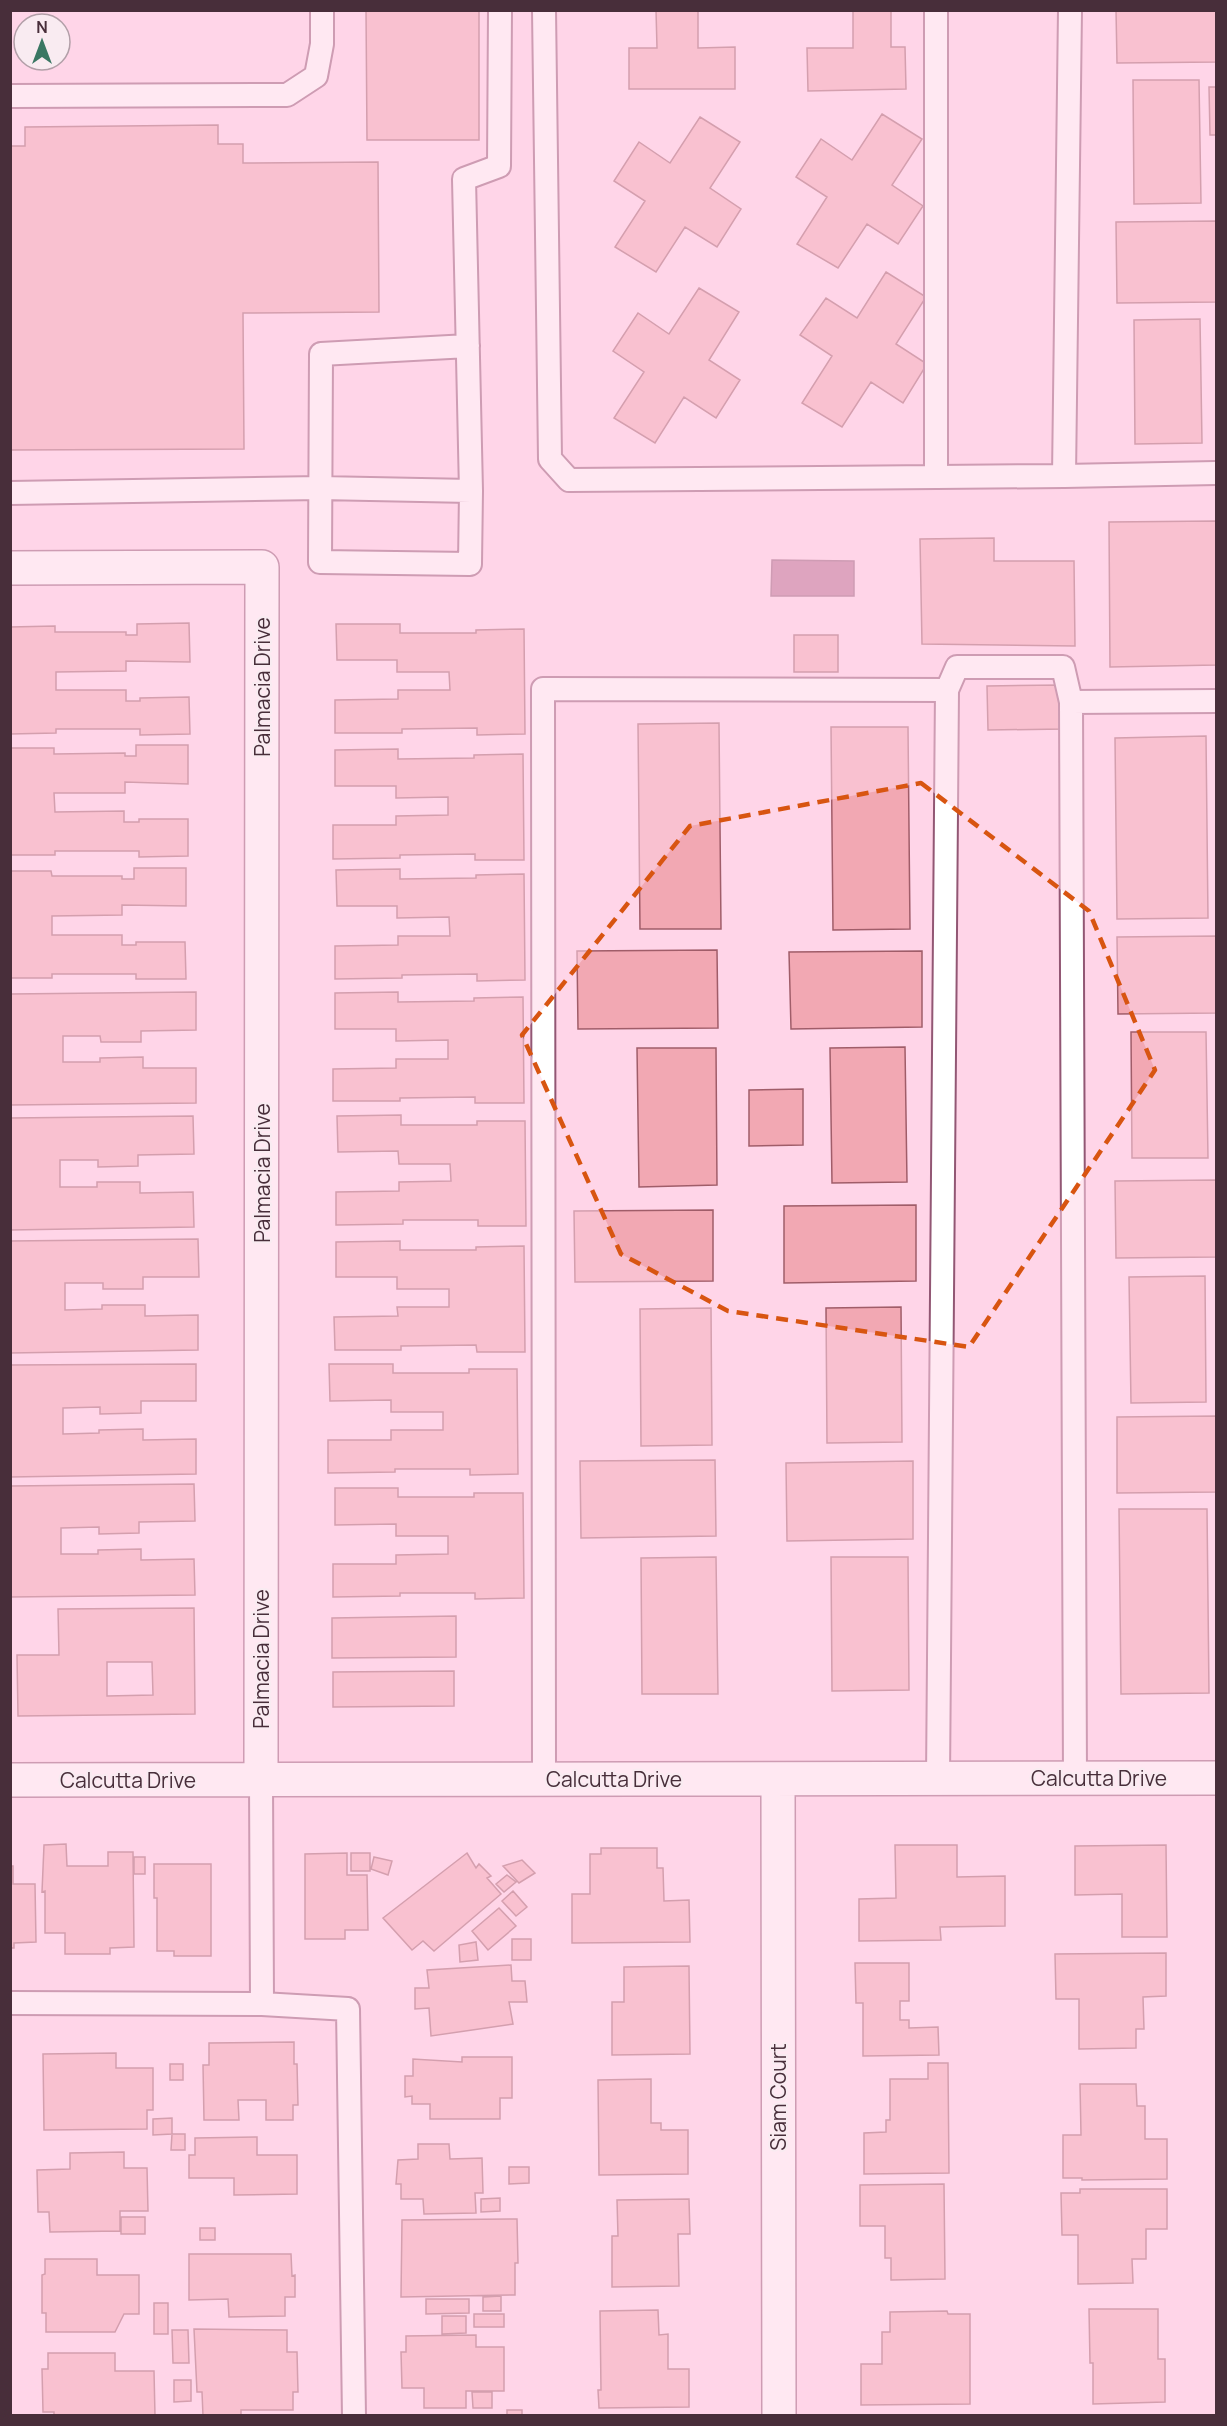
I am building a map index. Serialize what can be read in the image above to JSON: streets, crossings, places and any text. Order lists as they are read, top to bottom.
{
  "streets": {
    "street": ["Palmacia Drive", "Calcutta Drive", "Siam Court"]
  },
  "crossings": [
    ["Palmacia Drive", "Calcutta Drive"],
    ["Calcutta Drive", "Siam Court"]
  ],
  "north": "top"
}
